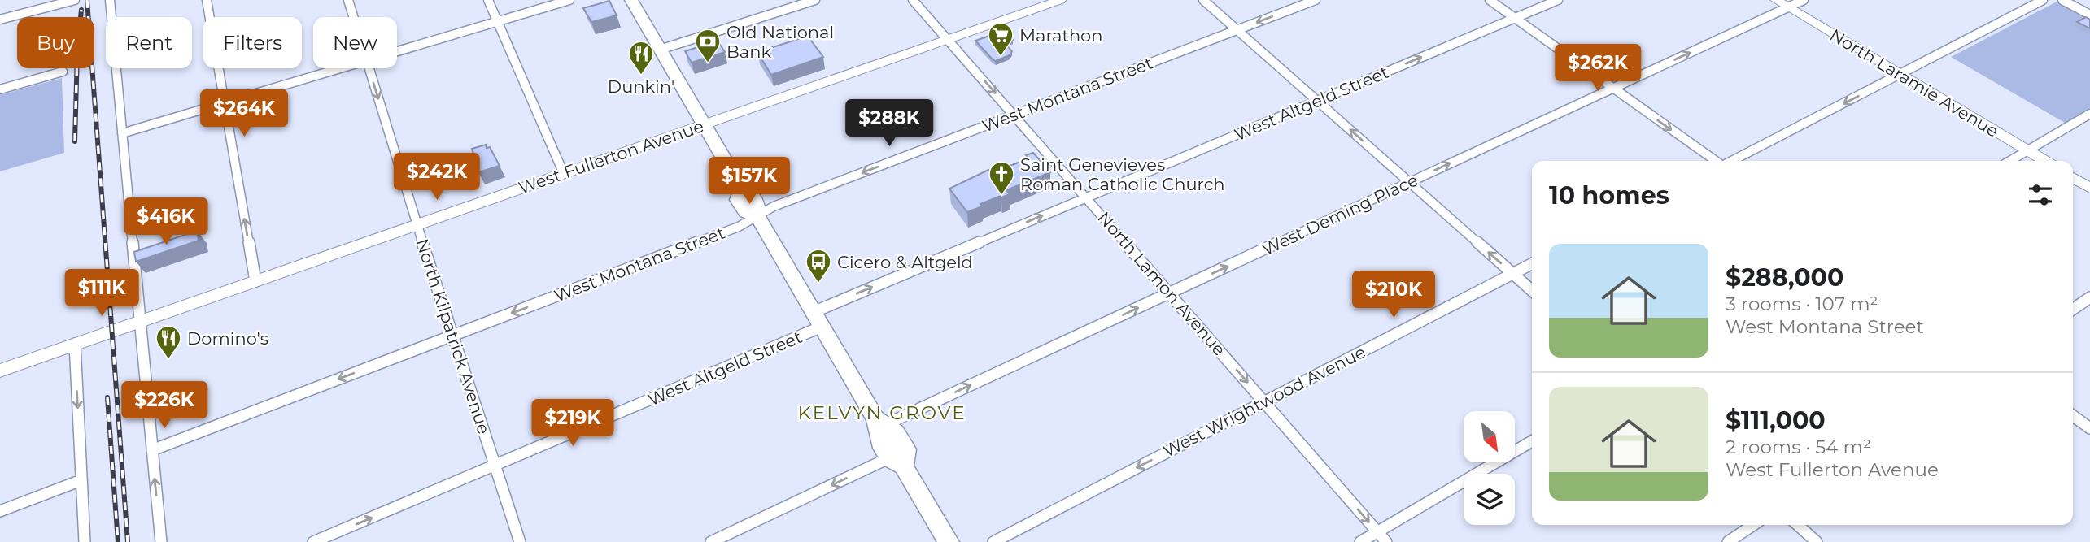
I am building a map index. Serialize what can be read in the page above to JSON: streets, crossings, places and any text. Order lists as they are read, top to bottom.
{
  "streets": {
    "main road": ["North Laramie Avenue", "West Fullerton Avenue"],
    "street": [
      "West Montana Street",
      "West Altgeld Street",
      "West Deming Place",
      "North Lamon Avenue",
      "North Kilpatrick Avenue",
      "West Wrightwood Avenue"
    ]
  },
  "crossings": [
    ["North Laramie Avenue", "West Deming Place"],
    ["West Montana Street", "North Lamon Avenue"],
    ["West Montana Street", "North Kilpatrick Avenue"],
    ["West Altgeld Street", "North Lamon Avenue"],
    ["West Altgeld Street", "North Kilpatrick Avenue"],
    ["West Fullerton Avenue", "North Lamon Avenue"],
    ["West Fullerton Avenue", "North Kilpatrick Avenue"],
    ["West Deming Place", "North Lamon Avenue"],
    ["North Lamon Avenue", "West Wrightwood Avenue"]
  ],
  "one_way": [
    "West Montana Street",
    "West Altgeld Street",
    "West Deming Place",
    "North Lamon Avenue",
    "West Wrightwood Avenue"
  ],
  "districts": ["KELVYN GROVE"],
  "places": {
    "supermarket": ["Marathon"],
    "bank": ["Old National Bank"],
    "restaurant": ["Dunkin'", "Domino's"],
    "church": ["Saint Genevieves Roman Catholic Church"],
    "bus stop": ["Cicero & Altgeld"]
  },
  "north": "bottom right",
  "page": {
    "chip": [
      "Buy",
      "Rent",
      "Filters",
      "New"
    ],
    "price": [
      "$262K",
      "$264K",
      "$288K",
      "$242K",
      "$157K",
      "$416K",
      "$111K",
      "$210K",
      "$226K",
      "$219K"
    ],
    "heading": "10 homes",
    "list": [
      {
        "name": "$288,000",
        "note": "3 rooms · 107 m² · West Montana Street"
      },
      {
        "name": "$111,000",
        "note": "2 rooms · 54 m² · West Fullerton Avenue"
      }
    ]
  }
}
